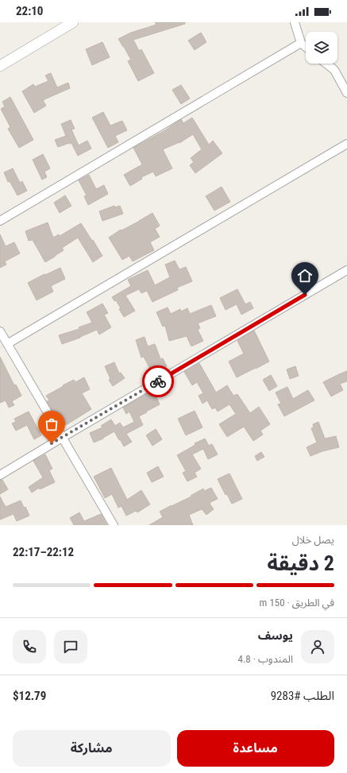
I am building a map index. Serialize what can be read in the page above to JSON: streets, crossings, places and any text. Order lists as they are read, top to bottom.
{
  "page": {
    "status": "22:10",
    "heading": ["2 دقيقة", "يصل خلال", "22:12–22:17"],
    "panel": [
      "يوسف",
      "المندوب · 4.8",
      "الطلب #9283",
      "$12.79"
    ],
    "bar": "في الطريق · 150 m",
    "buttons": ["مساعدة", "مشاركة"]
  }
}
